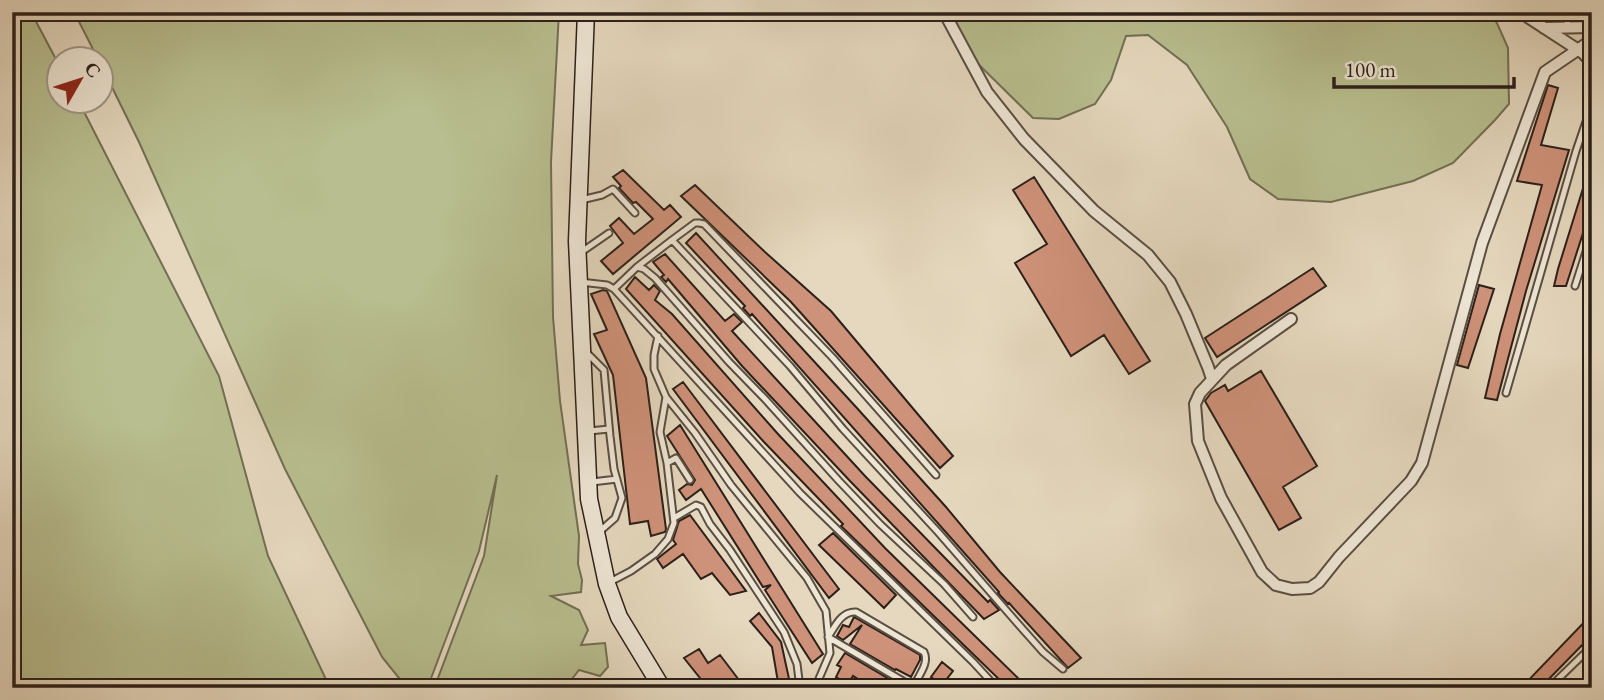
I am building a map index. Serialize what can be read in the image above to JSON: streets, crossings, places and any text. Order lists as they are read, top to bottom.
{
  "scale_bar": "100 m",
  "north": "top right"
}
